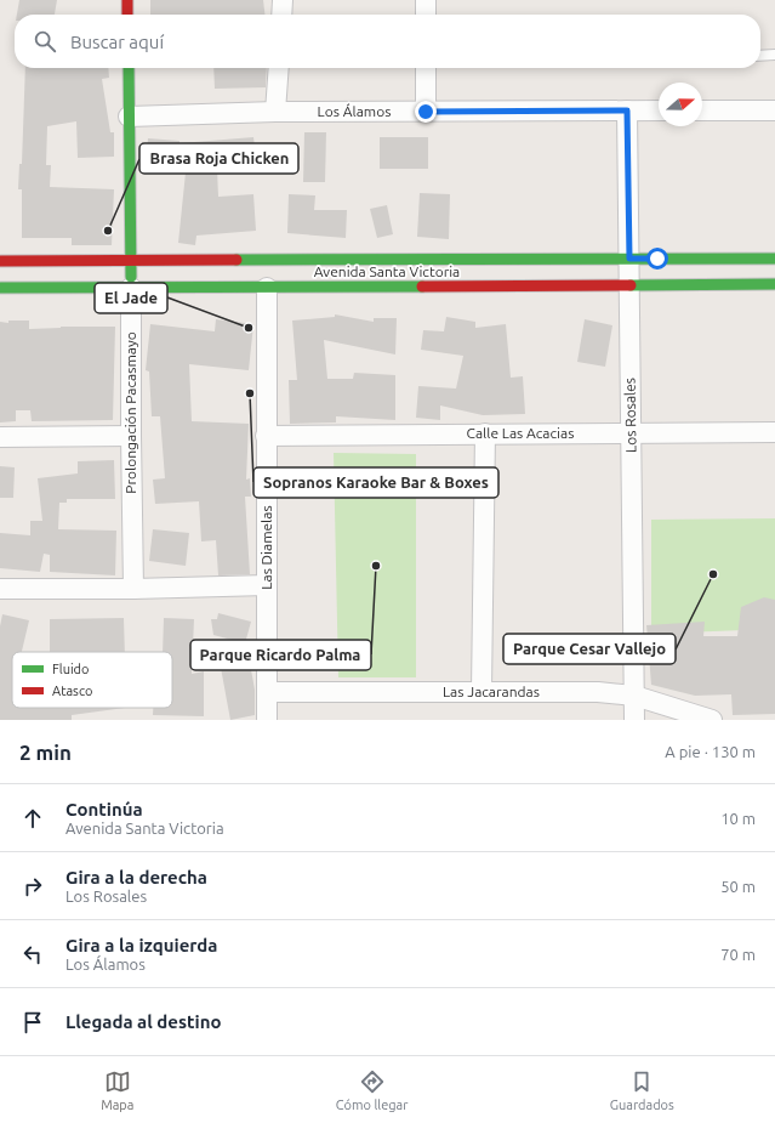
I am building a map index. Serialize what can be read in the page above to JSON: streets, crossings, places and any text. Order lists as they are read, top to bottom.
{
  "streets": {
    "main road": ["Avenida Santa Victoria", "Prolongación Pacasmayo"],
    "street": [
      "Los Álamos",
      "Los Rosales",
      "Calle Las Acacias",
      "Las Diamelas",
      "Las Jacarandas"
    ]
  },
  "crossings": [
    ["Los Álamos", "Prolongación Pacasmayo"],
    ["Los Álamos", "Los Rosales"],
    ["Avenida Santa Victoria", "Prolongación Pacasmayo"],
    ["Avenida Santa Victoria", "Los Rosales"],
    ["Avenida Santa Victoria", "Las Diamelas"],
    ["Los Rosales", "Calle Las Acacias"],
    ["Los Rosales", "Las Jacarandas"],
    ["Calle Las Acacias", "Las Diamelas"],
    ["Las Diamelas", "Las Jacarandas"]
  ],
  "places": [
    "Brasa Roja Chicken",
    "El Jade",
    "Sopranos Karaoke Bar & Boxes",
    "Parque Ricardo Palma",
    "Parque Cesar Vallejo"
  ],
  "legend": ["Fluido", "Atasco"],
  "north": "right",
  "page": {
    "search": "Buscar aquí",
    "heading": ["2 min", "A pie · 130 m"],
    "list": [
      ["Continúa", "Avenida Santa Victoria", "10 m"],
      ["Gira a la derecha", "Los Rosales", "50 m"],
      ["Gira a la izquierda", "Los Álamos", "70 m"],
      "Llegada al destino"
    ],
    "nav": ["Mapa", "Cómo llegar", "Guardados"]
  }
}
